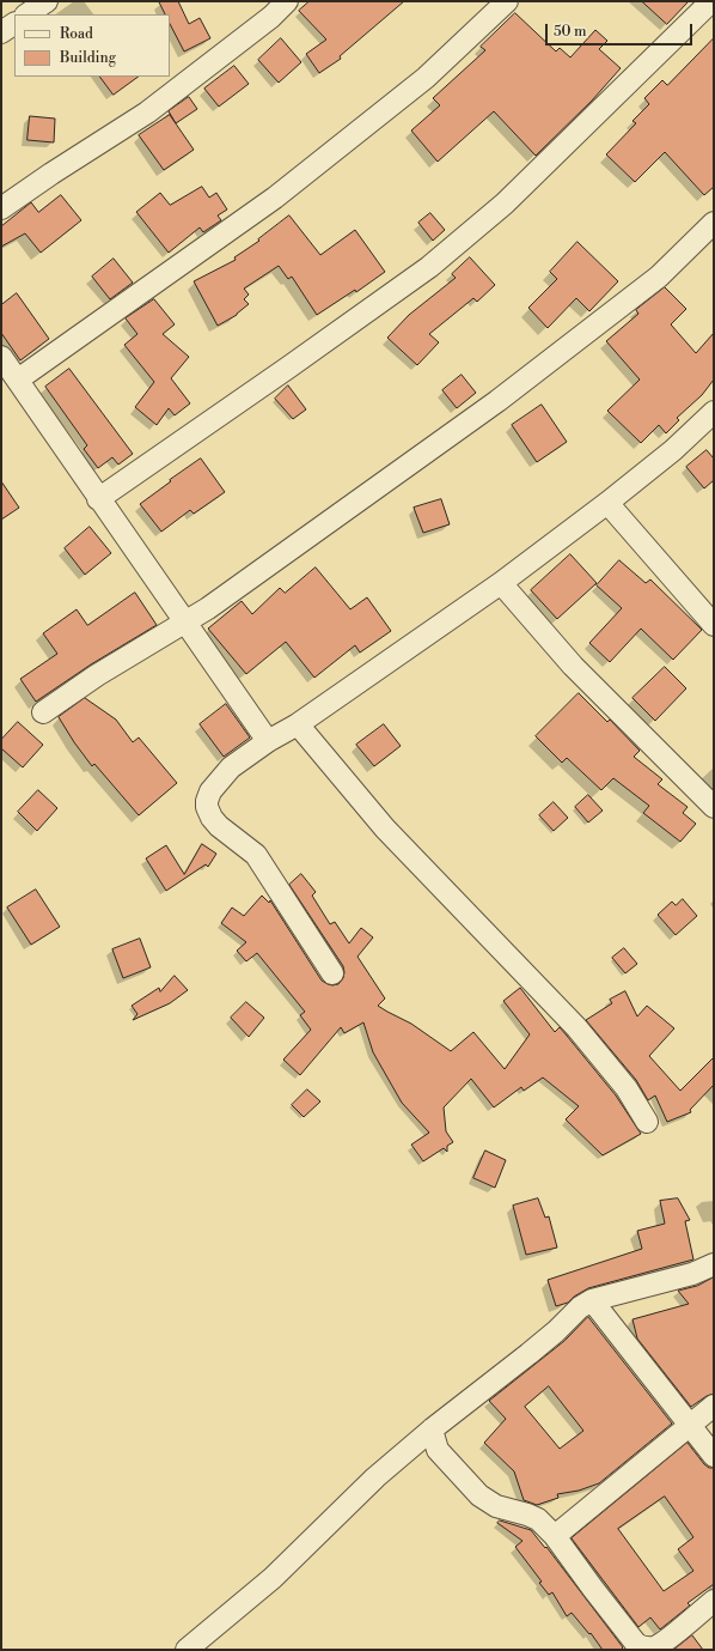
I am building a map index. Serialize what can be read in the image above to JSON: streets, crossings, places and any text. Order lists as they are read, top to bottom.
{
  "legend": ["Road", "Building"],
  "scale_bar": "50 m"
}
